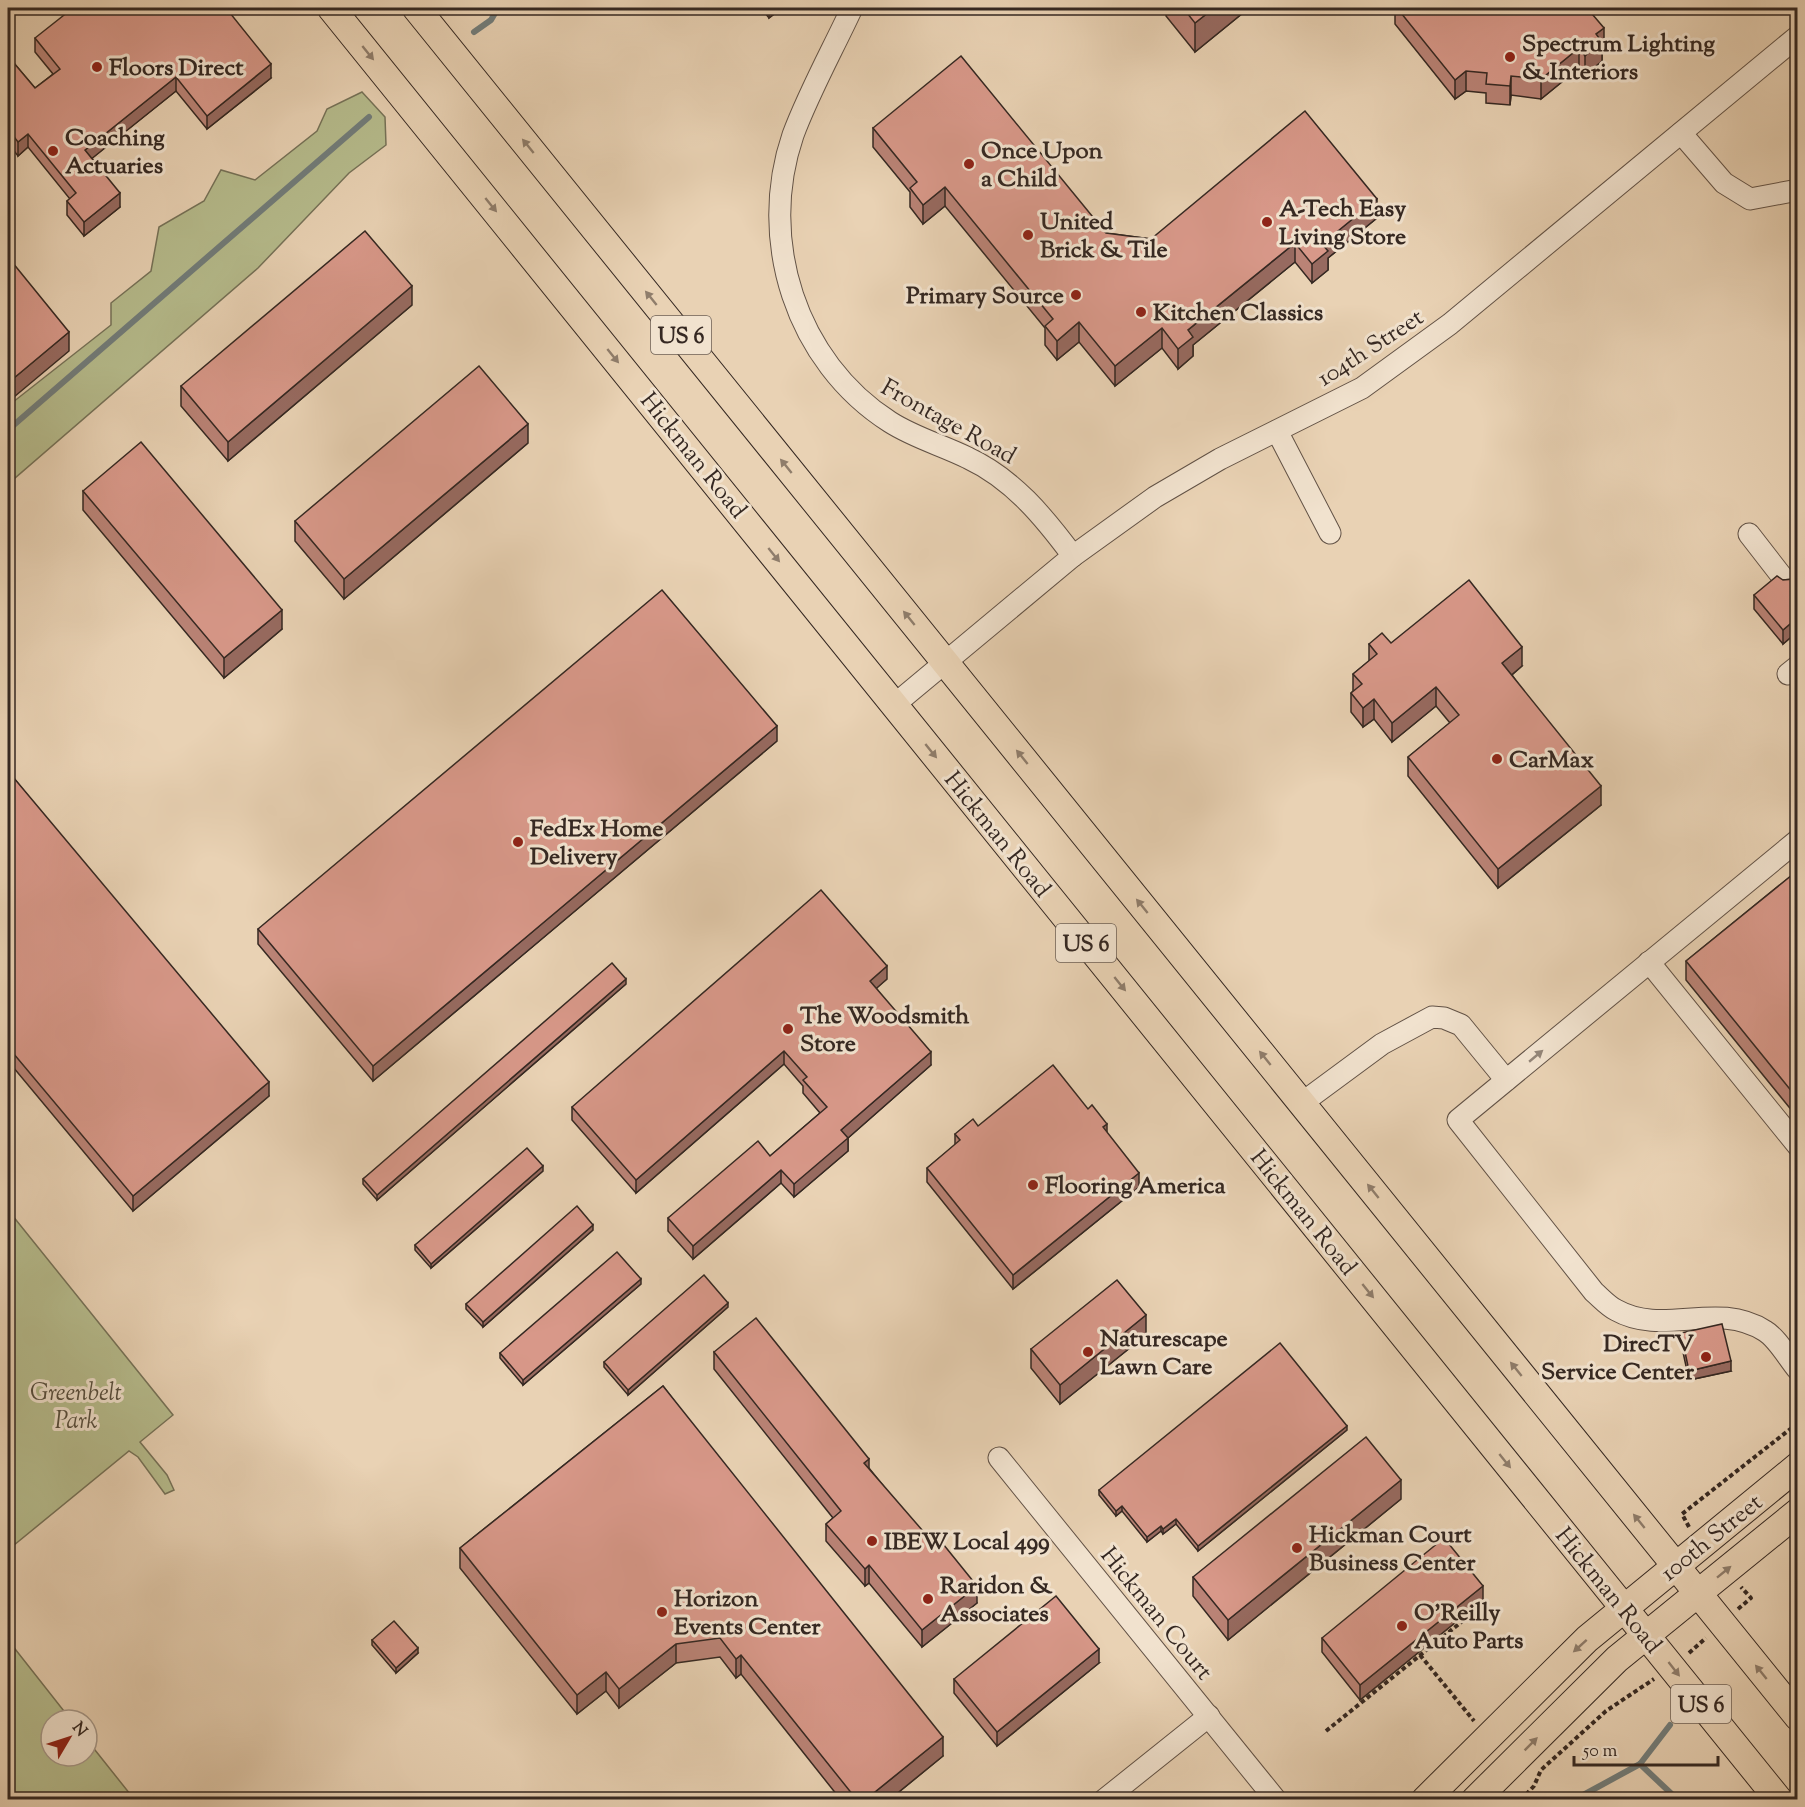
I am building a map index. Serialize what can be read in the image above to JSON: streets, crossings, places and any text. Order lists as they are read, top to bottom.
{
  "streets": {
    "main road": ["US 6", "Hickman Road", "100th Street"],
    "street": ["104th Street", "Frontage Road", "Hickman Court"]
  },
  "crossings": [
    ["US 6", "104th Street"],
    ["US 6", "100th Street"],
    ["104th Street", "Frontage Road"],
    ["104th Street", "Hickman Road"],
    ["Hickman Road", "100th Street"]
  ],
  "parks": ["Greenbelt Park"],
  "places": [
    "Spectrum Lighting & Interiors",
    "Floors Direct",
    "Coaching Actuaries",
    "Once Upon a Child",
    "A-Tech Easy Living Store",
    "United Brick & Tile",
    "Primary Source",
    "Kitchen Classics",
    "CarMax",
    "FedEx Home Delivery",
    "The Woodsmith Store",
    "Flooring America",
    "Naturescape Lawn Care",
    "DirecTV Service Center",
    "IBEW Local 499",
    "Hickman Court Business Center",
    "Raridon & Associates",
    "Horizon Events Center",
    "O'Reilly Auto Parts"
  ],
  "scale_bar": "50 m",
  "north": "top right"
}
